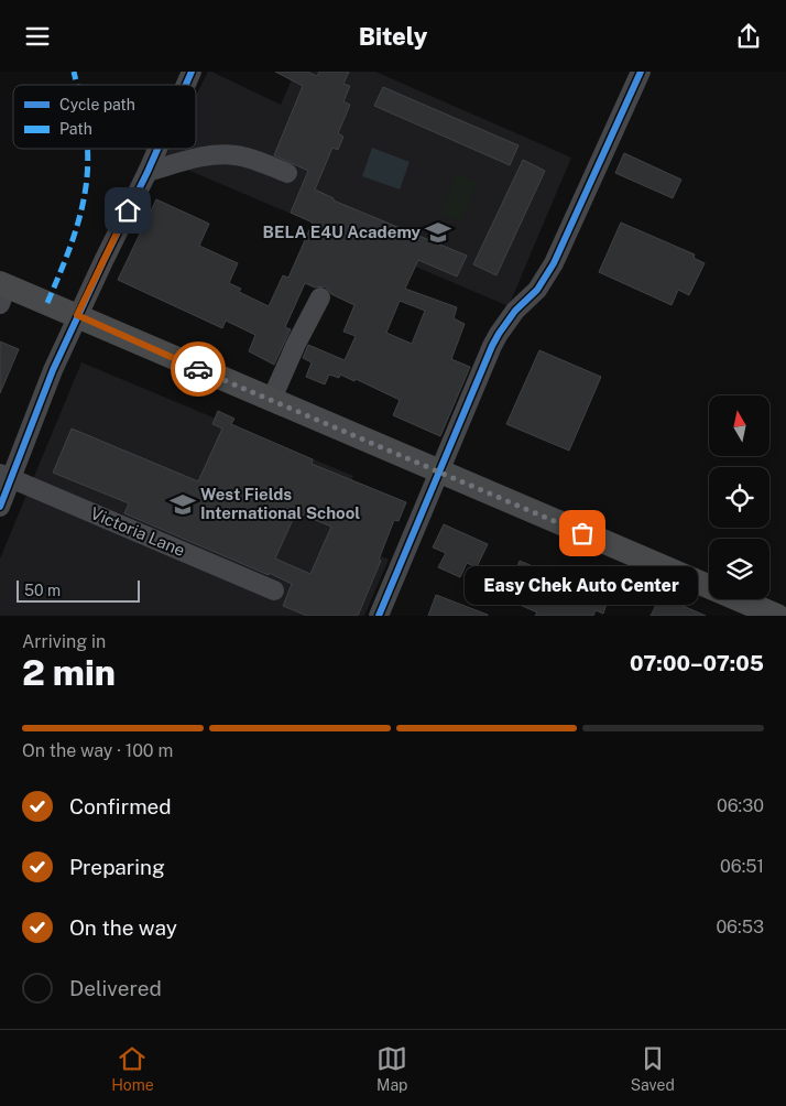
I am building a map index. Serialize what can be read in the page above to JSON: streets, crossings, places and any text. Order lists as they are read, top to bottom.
{
  "streets": {
    "street": ["Victoria Lane"]
  },
  "places": {
    "school or university": ["BELA E4U Academy", "West Fields International School"],
    "other": ["Easy Chek Auto Center"]
  },
  "legend": ["Cycle path", "Path"],
  "scale_bar": "50 m",
  "north": "top",
  "page": {
    "header": "Bitely",
    "bubble": "Easy Chek Auto Center",
    "scale": "50 m",
    "heading": ["2 min", "Arriving in", "07:00–07:05"],
    "bar": "On the way · 100 m",
    "list": [
      ["Confirmed", "06:30"],
      ["Preparing", "06:51"],
      ["On the way", "06:53"],
      "Delivered"
    ],
    "tabs": ["Home", "Map", "Saved"]
  }
}
